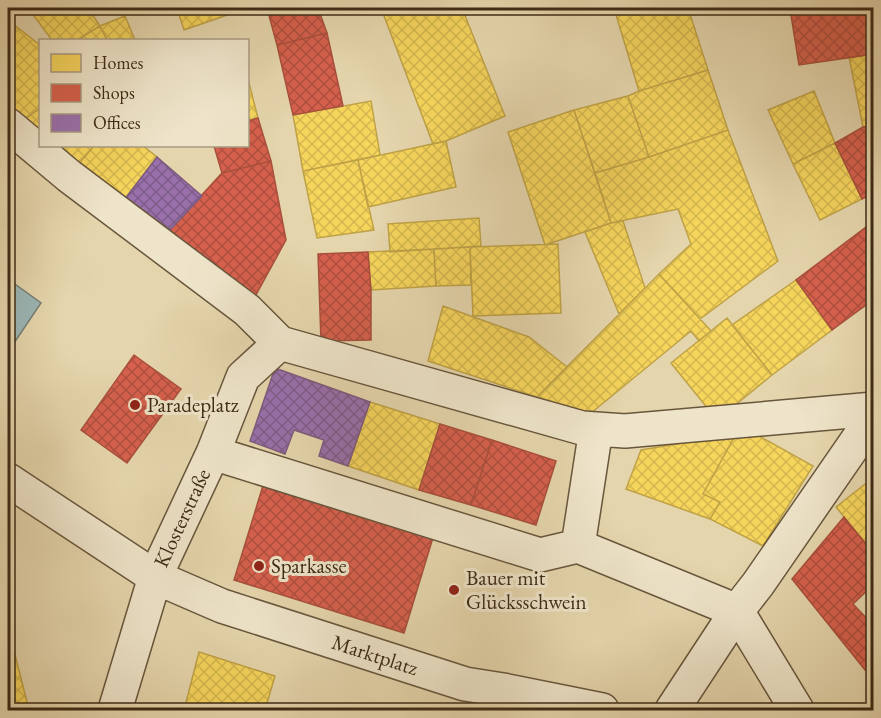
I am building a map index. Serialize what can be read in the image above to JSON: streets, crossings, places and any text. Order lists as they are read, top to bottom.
{
  "streets": {
    "street": ["Klosterstraße", "Marktplatz"]
  },
  "crossings": [
    ["Klosterstraße", "Marktplatz"]
  ],
  "places": ["Paradeplatz", "Sparkasse", "Bauer mit Glücksschwein"],
  "legend": ["Homes", "Shops", "Offices"]
}
